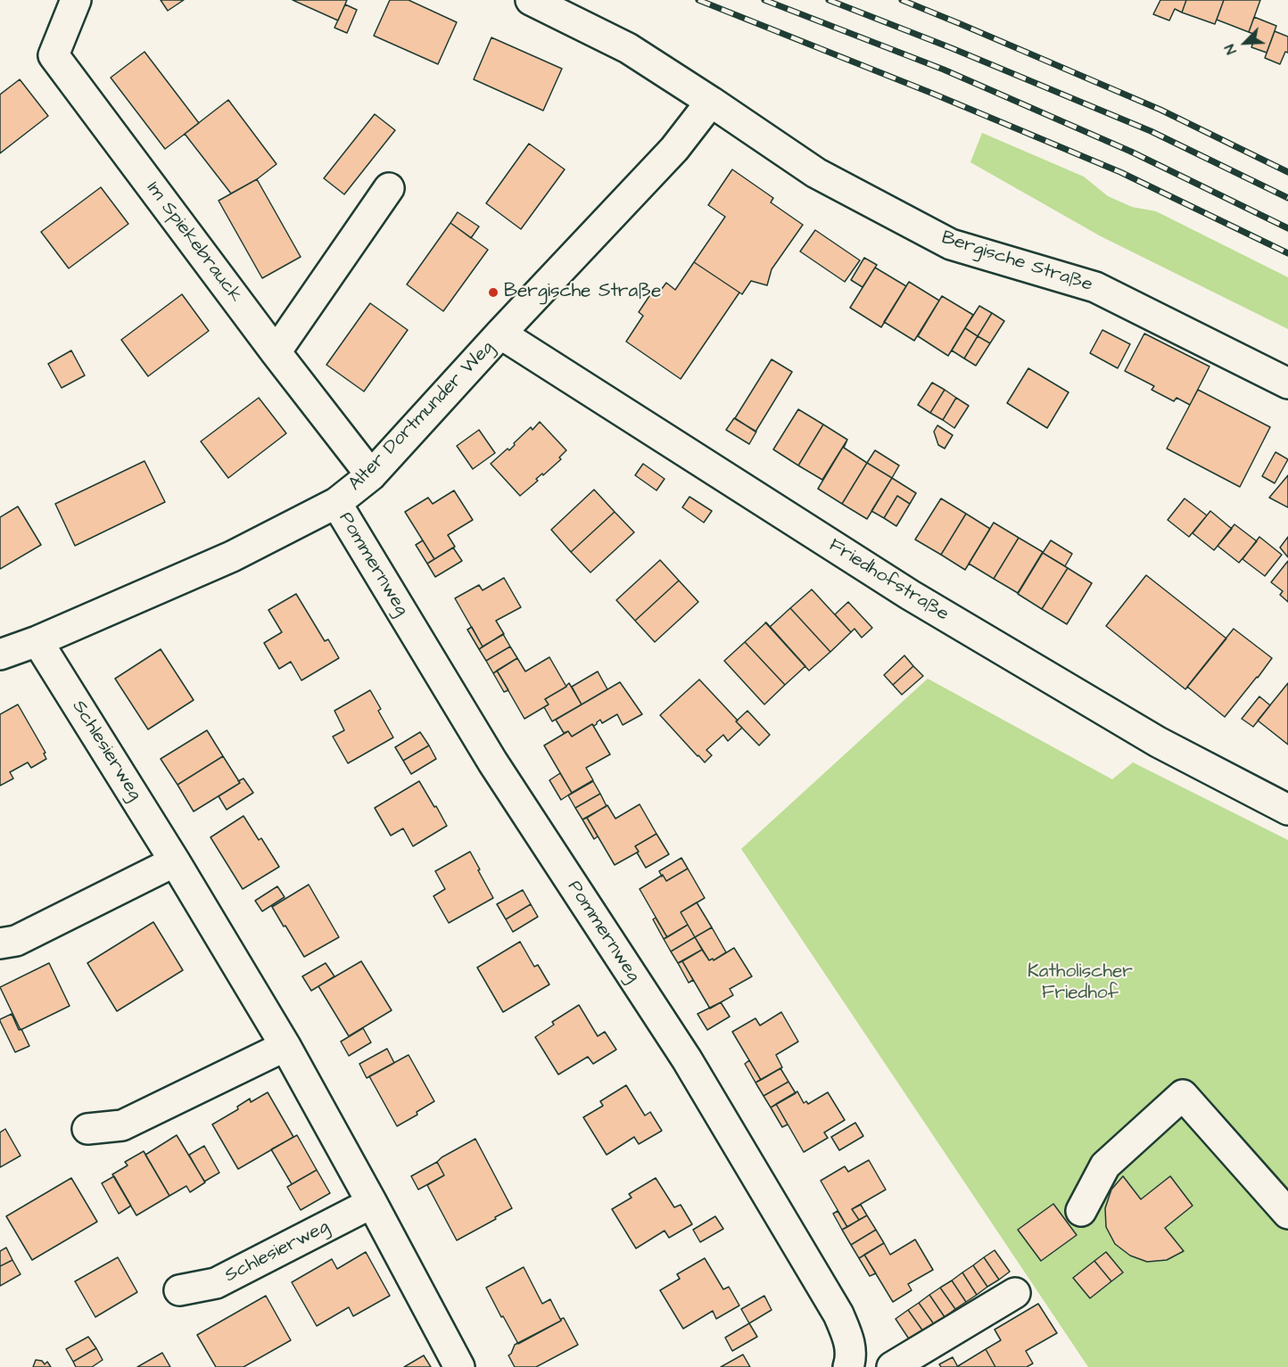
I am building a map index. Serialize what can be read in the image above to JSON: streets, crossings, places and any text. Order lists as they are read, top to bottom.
{
  "streets": {
    "street": [
      "Im Spiekebrauck",
      "Bergische Straße",
      "Alter Dortmunder Weg",
      "Pommernweg",
      "Friedhofstraße",
      "Schlesierweg"
    ]
  },
  "crossings": [
    ["Im Spiekebrauck", "Alter Dortmunder Weg"],
    ["Bergische Straße", "Alter Dortmunder Weg"],
    ["Alter Dortmunder Weg", "Pommernweg"],
    ["Alter Dortmunder Weg", "Friedhofstraße"],
    ["Alter Dortmunder Weg", "Schlesierweg"]
  ],
  "parks": ["Katholischer Friedhof"],
  "places": ["Bergische Straße"],
  "north": "bottom left"
}
